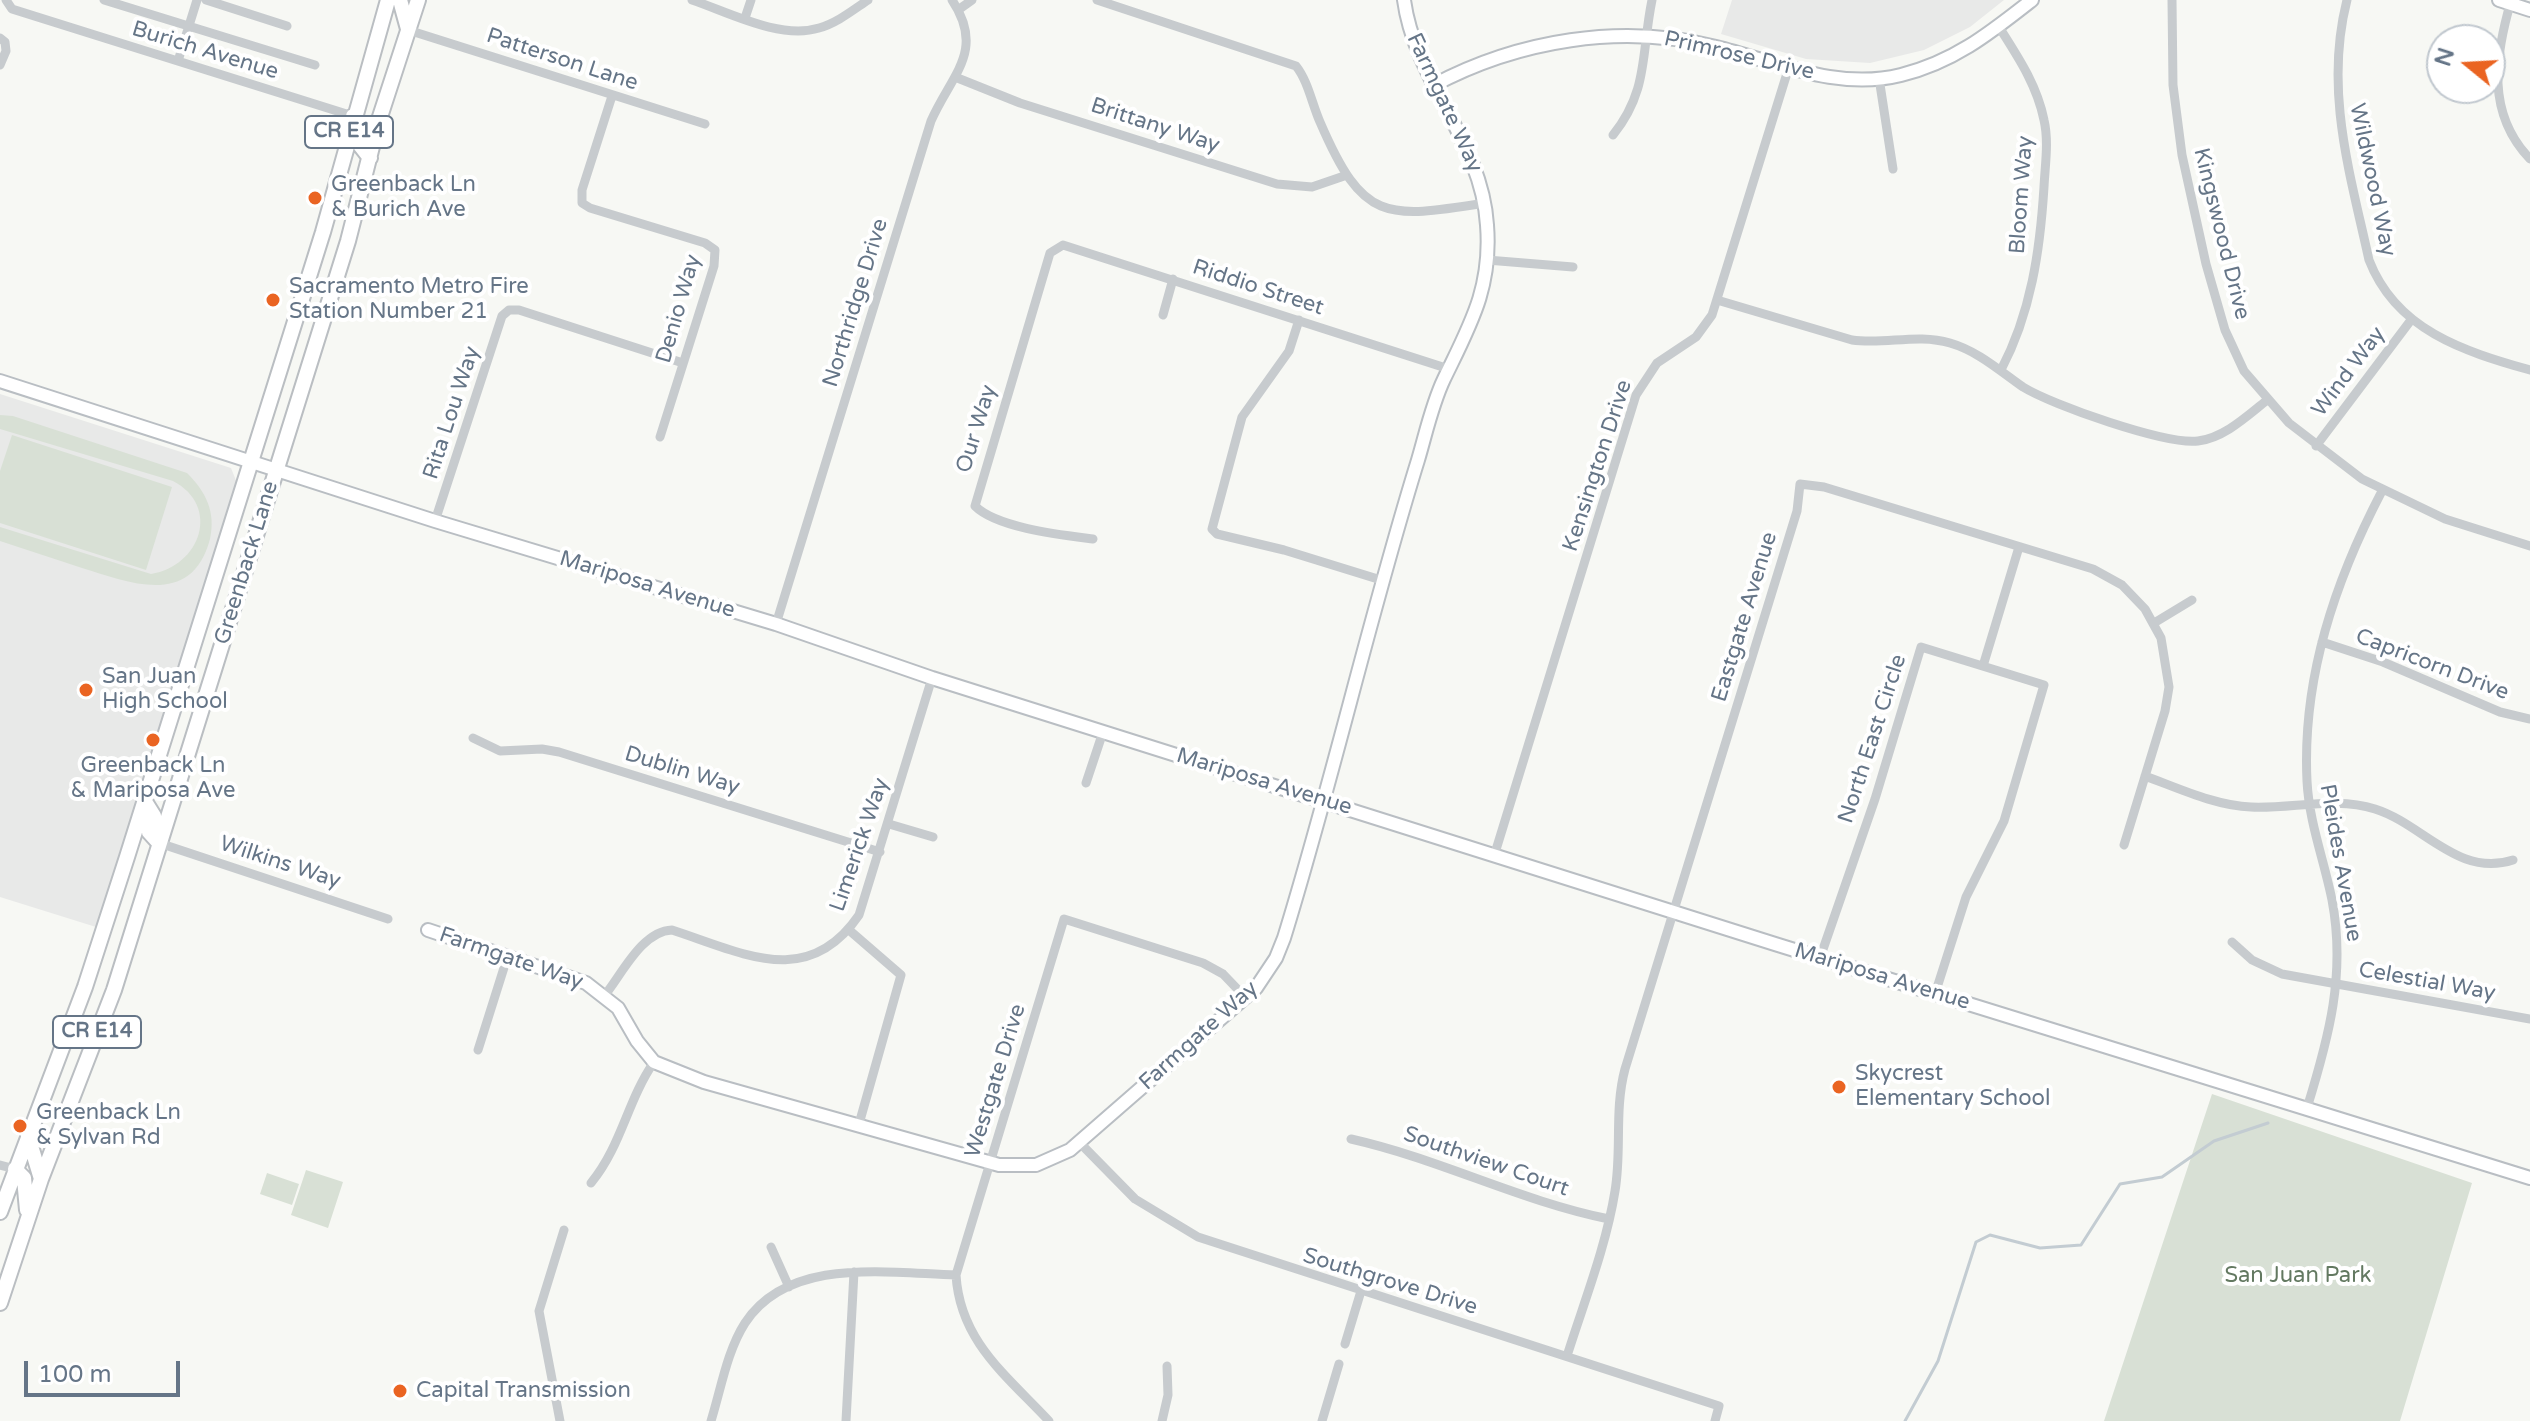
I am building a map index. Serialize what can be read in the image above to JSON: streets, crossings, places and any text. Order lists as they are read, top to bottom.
{
  "streets": {
    "main road": ["CR E14", "Greenback Lane"],
    "street": [
      "Burich Avenue",
      "Primrose Drive",
      "Patterson Lane",
      "Farmgate Way",
      "Brittany Way",
      "Wildwood Way",
      "Bloom Way",
      "Kingswood Drive",
      "Riddio Street",
      "Northridge Drive",
      "Denio Way",
      "Wind Way",
      "Rita Lou Way",
      "Our Way",
      "Kensington Drive",
      "Mariposa Avenue",
      "Eastgate Avenue",
      "Capricorn Drive",
      "North East Circle",
      "Dublin Way",
      "Limerick Way",
      "Wilkins Way",
      "Pleides Avenue",
      "Celestial Way",
      "Westgate Drive",
      "Southview Court",
      "Southgrove Drive"
    ]
  },
  "crossings": [
    ["Burich Avenue", "Greenback Lane"],
    ["Primrose Drive", "Farmgate Way"],
    ["Primrose Drive", "Bloom Way"],
    ["Primrose Drive", "Kensington Drive"],
    ["Patterson Lane", "Denio Way"],
    ["Patterson Lane", "Greenback Lane"],
    ["Farmgate Way", "Riddio Street"],
    ["Farmgate Way", "Mariposa Avenue"],
    ["Farmgate Way", "Limerick Way"],
    ["Farmgate Way", "Westgate Drive"],
    ["Farmgate Way", "Southgrove Drive"],
    ["Brittany Way", "Northridge Drive"],
    ["Wildwood Way", "Wind Way"],
    ["Kingswood Drive", "Wind Way"],
    ["Kingswood Drive", "Pleides Avenue"],
    ["Riddio Street", "Our Way"],
    ["Northridge Drive", "Mariposa Avenue"],
    ["Denio Way", "Rita Lou Way"],
    ["Rita Lou Way", "Mariposa Avenue"],
    ["Kensington Drive", "Mariposa Avenue"],
    ["Greenback Lane", "Mariposa Avenue"],
    ["Greenback Lane", "Wilkins Way"],
    ["Mariposa Avenue", "Eastgate Avenue"],
    ["Mariposa Avenue", "North East Circle"],
    ["Mariposa Avenue", "Limerick Way"],
    ["Mariposa Avenue", "Pleides Avenue"],
    ["Eastgate Avenue", "Southview Court"],
    ["Eastgate Avenue", "Southgrove Drive"],
    ["Capricorn Drive", "Pleides Avenue"],
    ["Dublin Way", "Limerick Way"],
    ["Pleides Avenue", "Celestial Way"]
  ],
  "parks": ["San Juan Park"],
  "places": [
    "Greenback Ln & Burich Ave",
    "Sacramento Metro Fire Station Number 21",
    "San Juan High School",
    "Greenback Ln & Mariposa Ave",
    "Skycrest Elementary School",
    "Greenback Ln & Sylvan Rd",
    "Capital Transmission"
  ],
  "scale_bar": "100 m",
  "north": "left"
}
